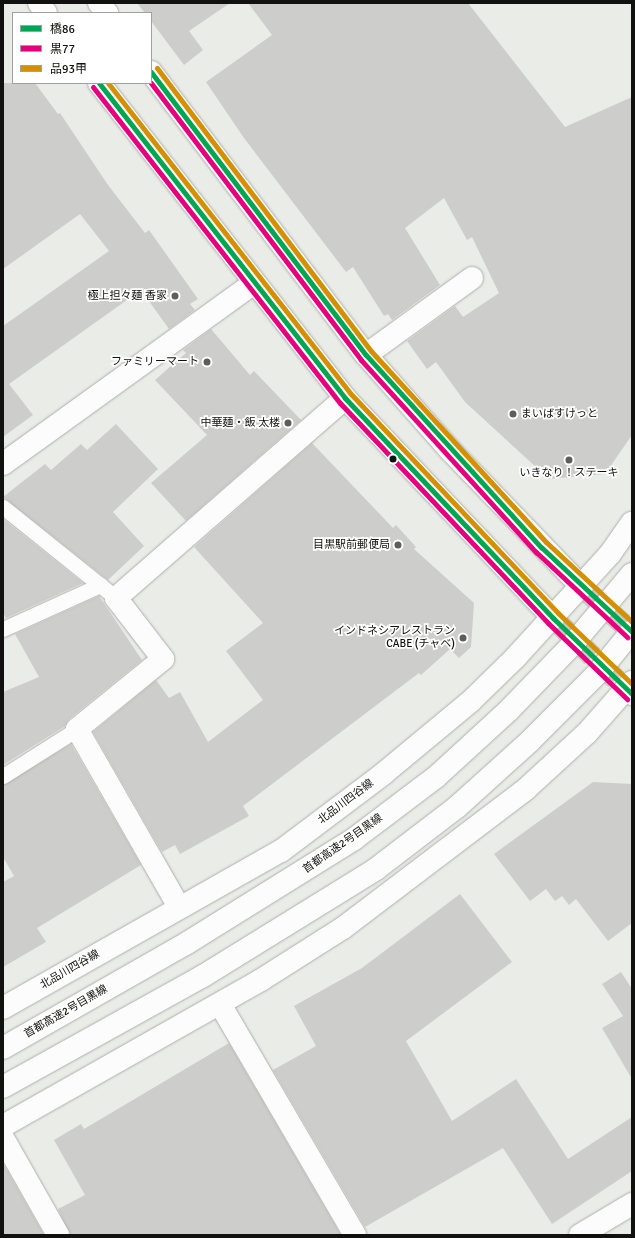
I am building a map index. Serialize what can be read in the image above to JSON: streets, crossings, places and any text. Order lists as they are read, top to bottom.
{
  "streets": {
    "main road": ["北品川四谷線", "首都高速2号目黒線"]
  },
  "places": [
    "極上担々麺 香家",
    "ファミリーマート",
    "まいばすけっと",
    "中華麺・飯 太楼",
    "いきなり！ステーキ",
    "目黒駅前郵便局",
    "インドネシアレストラン CABE (チャベ)"
  ],
  "lines": ["transit line 品93甲", "transit line 橋86", "transit line 黒77"],
  "legend": ["橋86", "黒77", "品93甲"]
}
